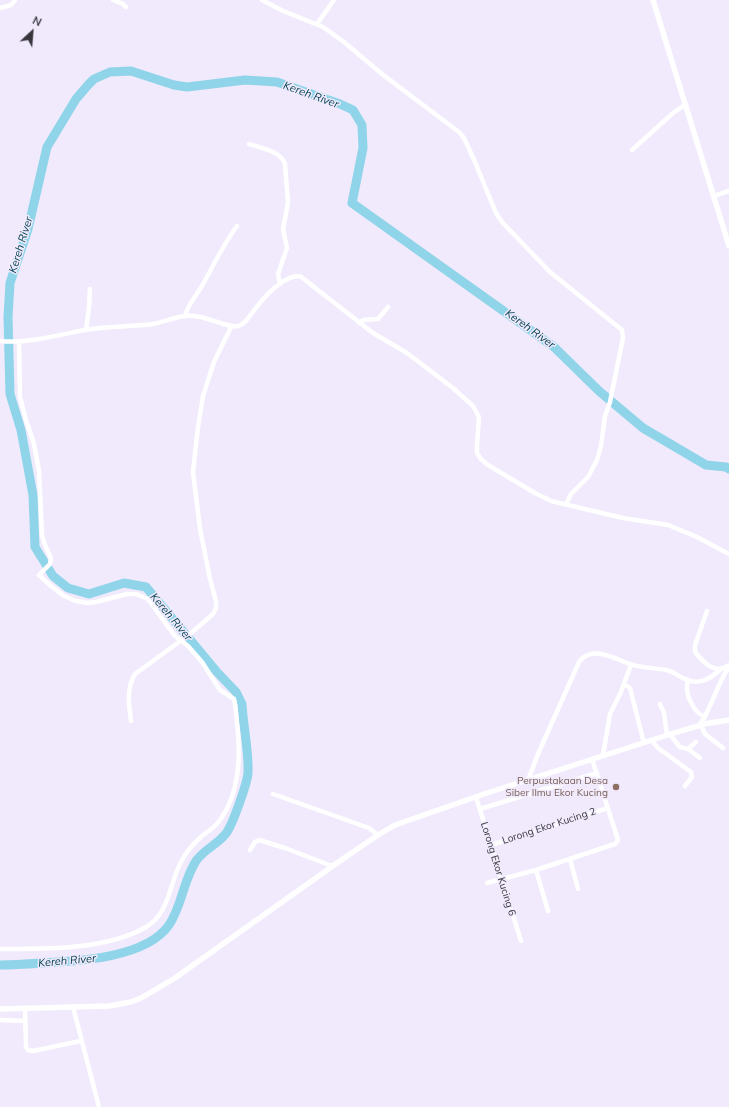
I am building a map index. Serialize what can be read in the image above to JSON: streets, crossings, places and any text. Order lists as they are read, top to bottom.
{
  "streets": {
    "street": ["Lorong Ekor Kucing 2", "Lorong Ekor Kucing 6"]
  },
  "crossings": [
    ["Lorong Ekor Kucing 2", "Lorong Ekor Kucing 6"]
  ],
  "water": ["Kereh River"],
  "places": ["Perpustakaan Desa Siber Ilmu Ekor Kucing"],
  "north": "top right"
}
